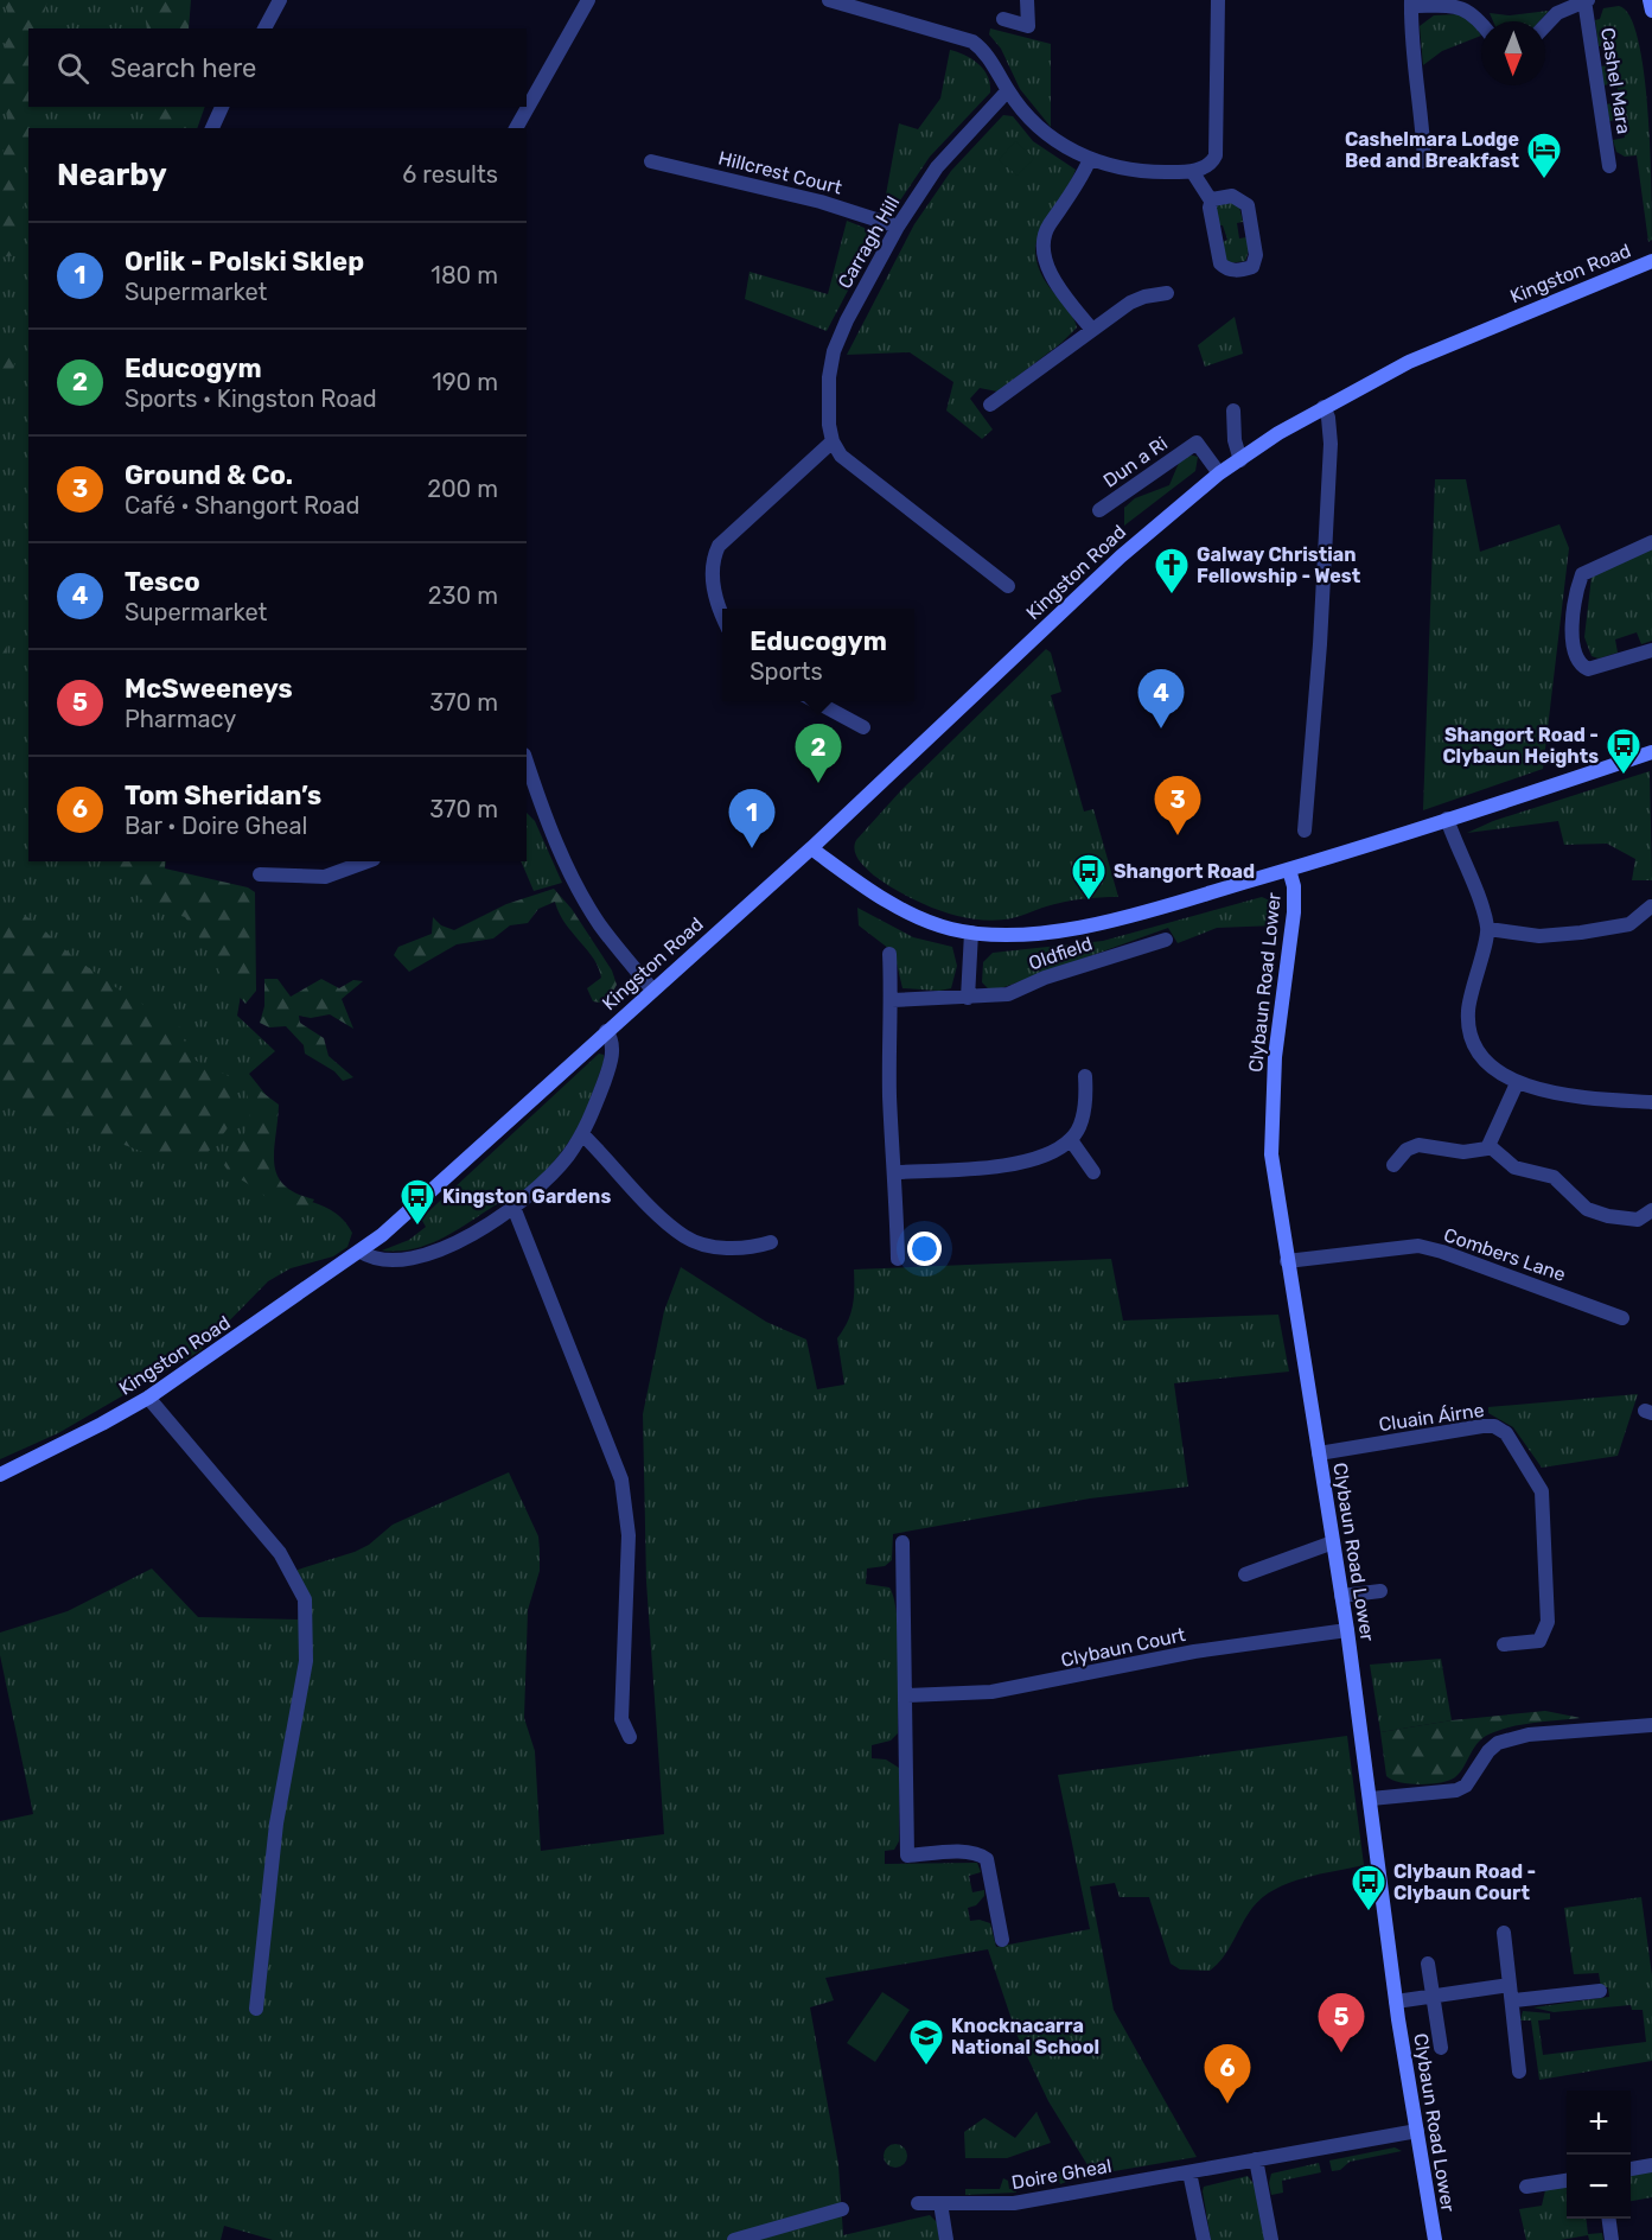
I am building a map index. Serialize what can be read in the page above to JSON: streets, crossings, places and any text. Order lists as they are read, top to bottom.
{
  "streets": {
    "street": [
      "Cashel Mara",
      "Hillcrest Court",
      "Carragh Hill",
      "Kingston Road",
      "Dun a Ri",
      "Oldfield",
      "Clybaun Road Lower",
      "Combers Lane",
      "Cluain Áirne",
      "Clybaun Court",
      "Doire Gheal"
    ]
  },
  "crossings": [
    ["Hillcrest Court", "Carragh Hill"],
    ["Kingston Road", "Dun a Ri"],
    ["Clybaun Road Lower", "Combers Lane"],
    ["Clybaun Road Lower", "Cluain Áirne"],
    ["Clybaun Road Lower", "Clybaun Court"],
    ["Clybaun Road Lower", "Doire Gheal"]
  ],
  "places": {
    "hotel": ["Cashelmara Lodge Bed and Breakfast"],
    "church": ["Galway Christian Fellowship - West"],
    "bus stop": [
      "Shangort Road - Clybaun Heights",
      "Shangort Road",
      "Kingston Gardens",
      "Clybaun Road - Clybaun Court"
    ],
    "school or university": ["Knocknacarra National School"]
  },
  "north": "bottom",
  "page": {
    "search": "Search here",
    "heading": ["Nearby", "6 results"],
    "list": [
      {
        "mark": "1",
        "name": "Orlik - Polski Sklep",
        "note": "Supermarket",
        "value": "180 m"
      },
      {
        "mark": "2",
        "name": "Educogym",
        "note": "Sports · Kingston Road",
        "value": "190 m"
      },
      {
        "mark": "3",
        "name": "Ground & Co.",
        "note": "Café · Shangort Road",
        "value": "200 m"
      },
      {
        "mark": "4",
        "name": "Tesco",
        "note": "Supermarket",
        "value": "230 m"
      },
      {
        "mark": "5",
        "name": "McSweeneys",
        "note": "Pharmacy",
        "value": "370 m"
      },
      {
        "mark": "6",
        "name": "Tom Sheridan’s",
        "note": "Bar · Doire Gheal",
        "value": "370 m"
      }
    ],
    "popup": ["Educogym", "Sports"],
    "pins": [
      "4",
      "2",
      "3",
      "1",
      "5",
      "6"
    ],
    "map_buttons": ["+", "−"]
  }
}
